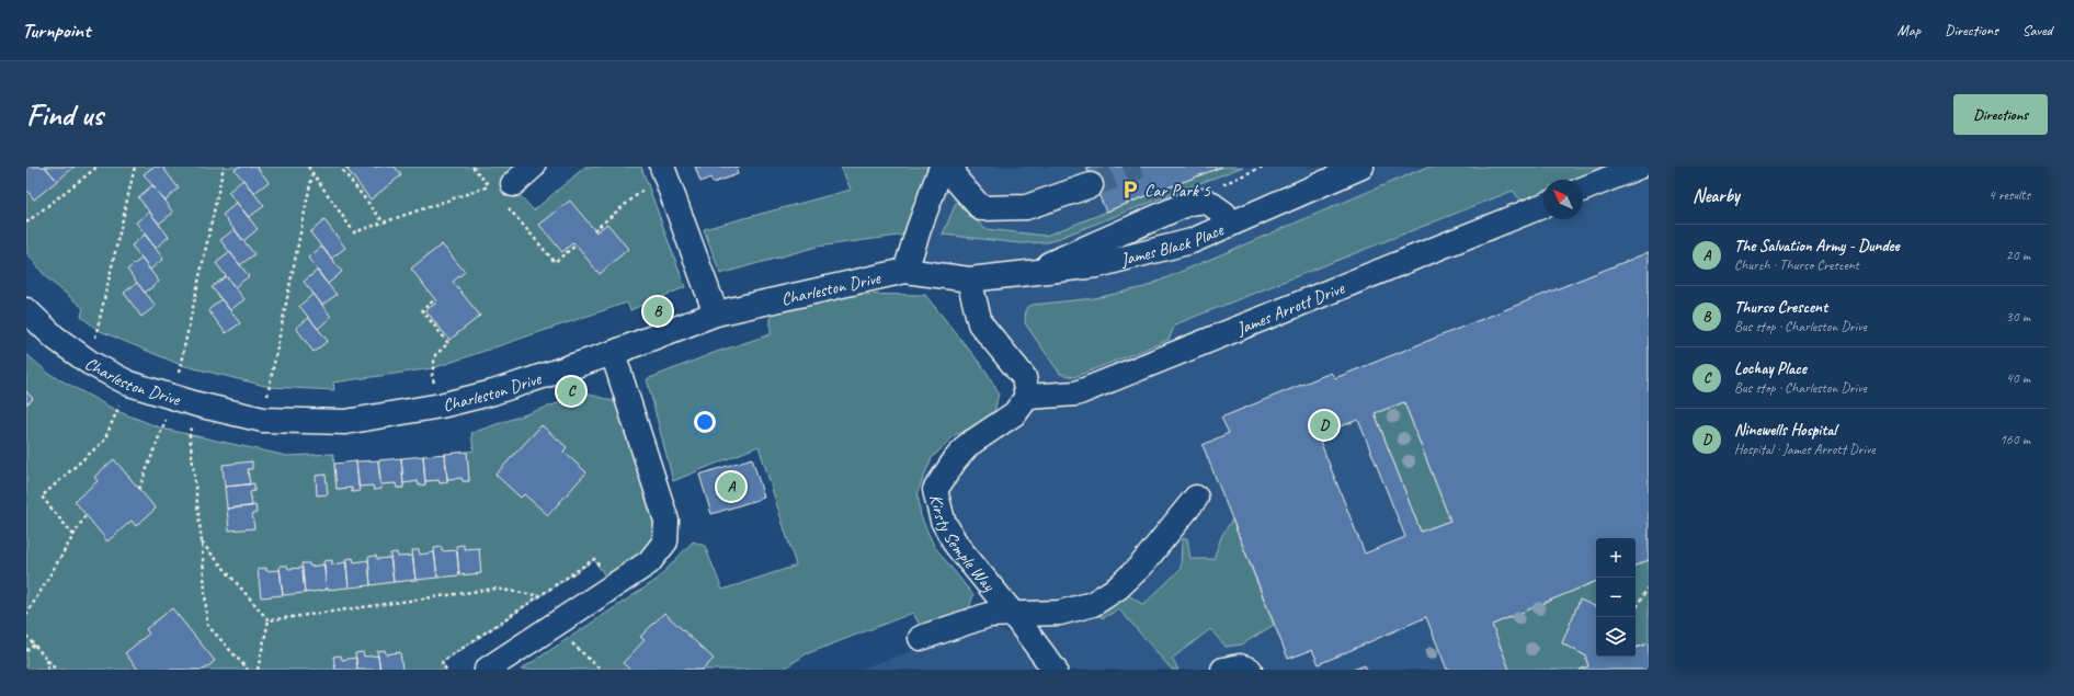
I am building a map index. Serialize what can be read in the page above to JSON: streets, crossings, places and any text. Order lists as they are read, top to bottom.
{
  "streets": {
    "street": [
      "James Black Place",
      "Charleston Drive",
      "James Arrott Drive",
      "Kirsty Semple Way"
    ]
  },
  "crossings": [
    ["James Black Place", "Charleston Drive"],
    ["James Arrott Drive", "Kirsty Semple Way"]
  ],
  "places": {
    "parking": ["Car Park 5"]
  },
  "north": "top left",
  "page": {
    "header": "Turnpoint",
    "nav": ["Map", "Directions", "Saved"],
    "buttons": "Directions",
    "title": "Find us",
    "heading": ["Nearby", "4 results"],
    "list": [
      {
        "mark": "A",
        "name": "The Salvation Army - Dundee",
        "note": "Church · Thurso Crescent",
        "value": "20 m"
      },
      {
        "mark": "B",
        "name": "Thurso Crescent",
        "note": "Bus stop · Charleston Drive",
        "value": "30 m"
      },
      {
        "mark": "C",
        "name": "Lochay Place",
        "note": "Bus stop · Charleston Drive",
        "value": "40 m"
      },
      {
        "mark": "D",
        "name": "Ninewells Hospital",
        "note": "Hospital · James Arrott Drive",
        "value": "160 m"
      }
    ],
    "pins": [
      "B",
      "C",
      "D",
      "A"
    ],
    "map_buttons": ["+", "−"]
  }
}
